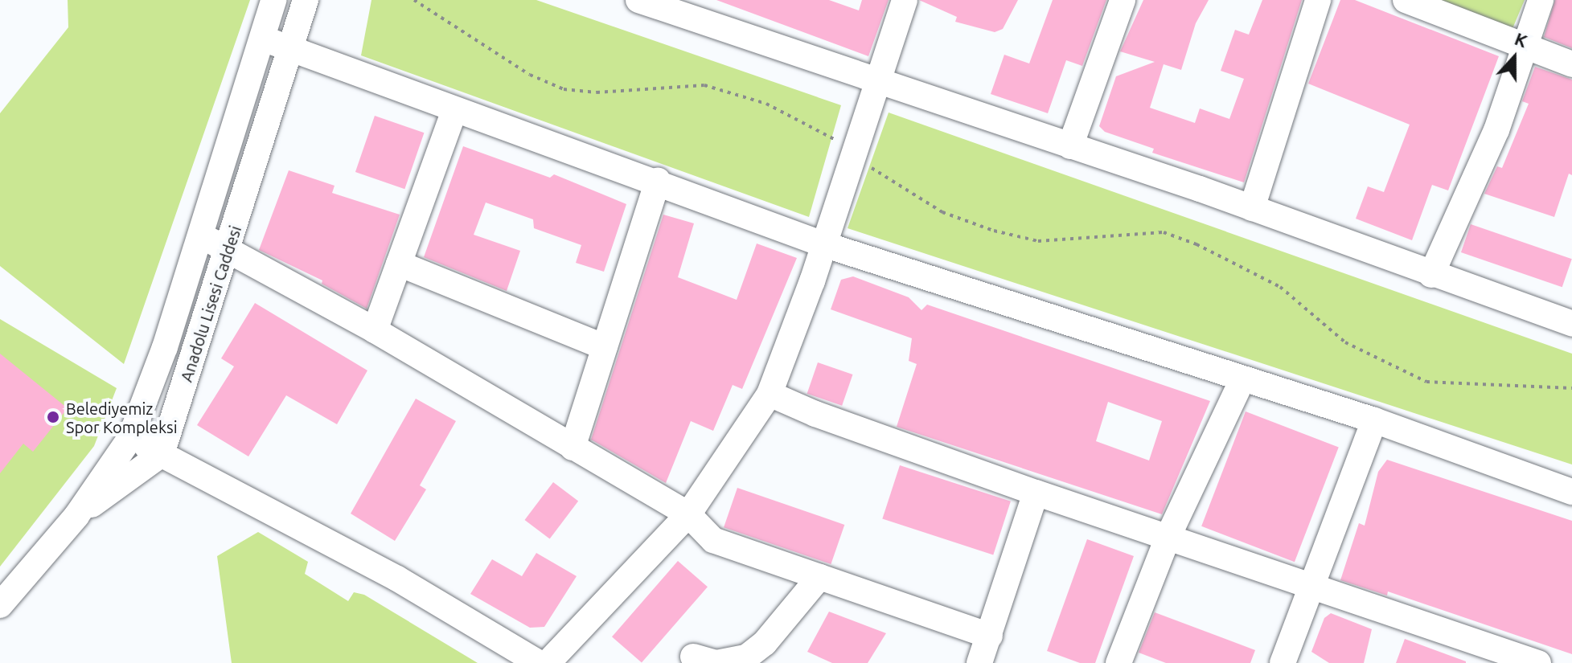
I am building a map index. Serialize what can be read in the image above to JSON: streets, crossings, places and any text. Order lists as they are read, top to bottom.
{
  "streets": {
    "street": ["Anadolu Lisesi Caddesi"]
  },
  "places": ["Belediyemiz Spor Kompleksi"],
  "north": "top"
}
